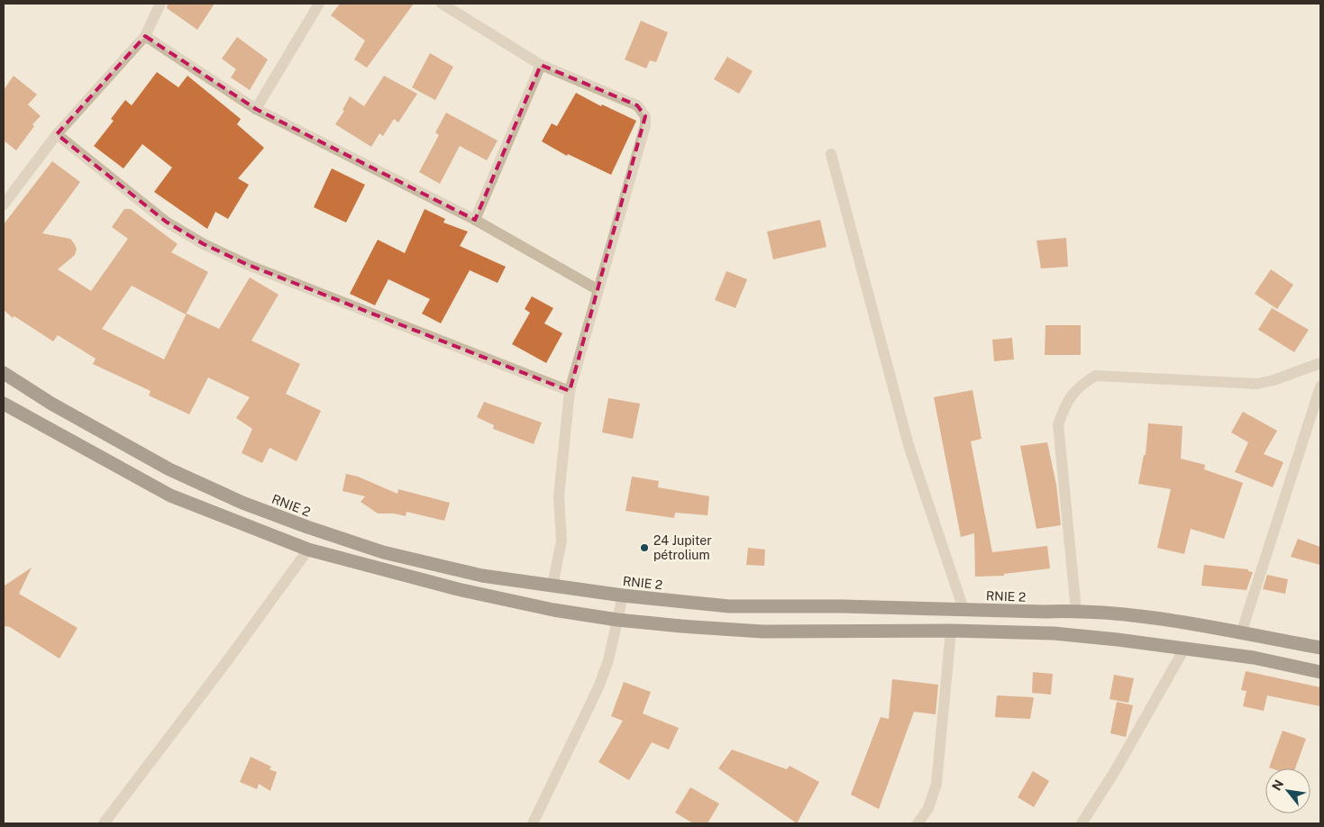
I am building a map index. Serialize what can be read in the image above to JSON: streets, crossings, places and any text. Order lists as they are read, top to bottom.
{
  "streets": {
    "highway": ["RNIE 2"]
  },
  "places": ["24 Jupiter pétrolium"],
  "north": "top left"
}
